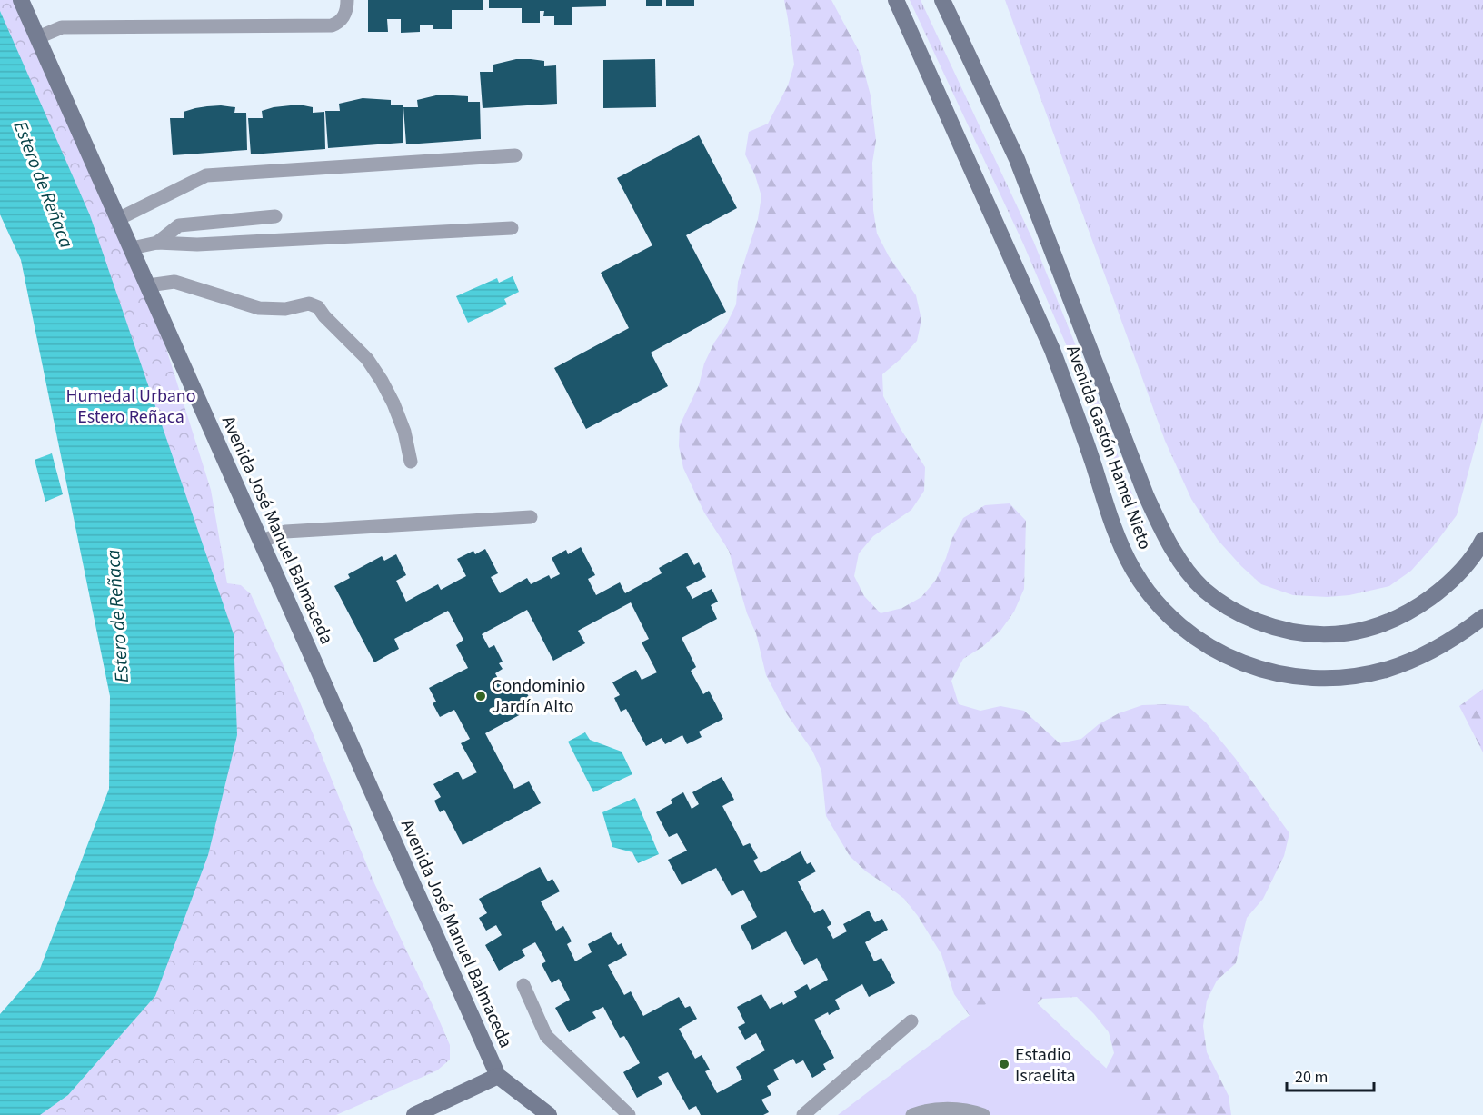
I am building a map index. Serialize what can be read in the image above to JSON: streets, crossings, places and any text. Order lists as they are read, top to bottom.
{
  "streets": {
    "main road": ["Avenida Gastón Hamel Nieto", "Avenida José Manuel Balmaceda"]
  },
  "water": ["Estero de Reñaca"],
  "parks": ["Humedal Urbano Estero Reñaca"],
  "places": ["Condominio Jardín Alto", "Estadio Israelita"],
  "scale_bar": "20 m"
}
